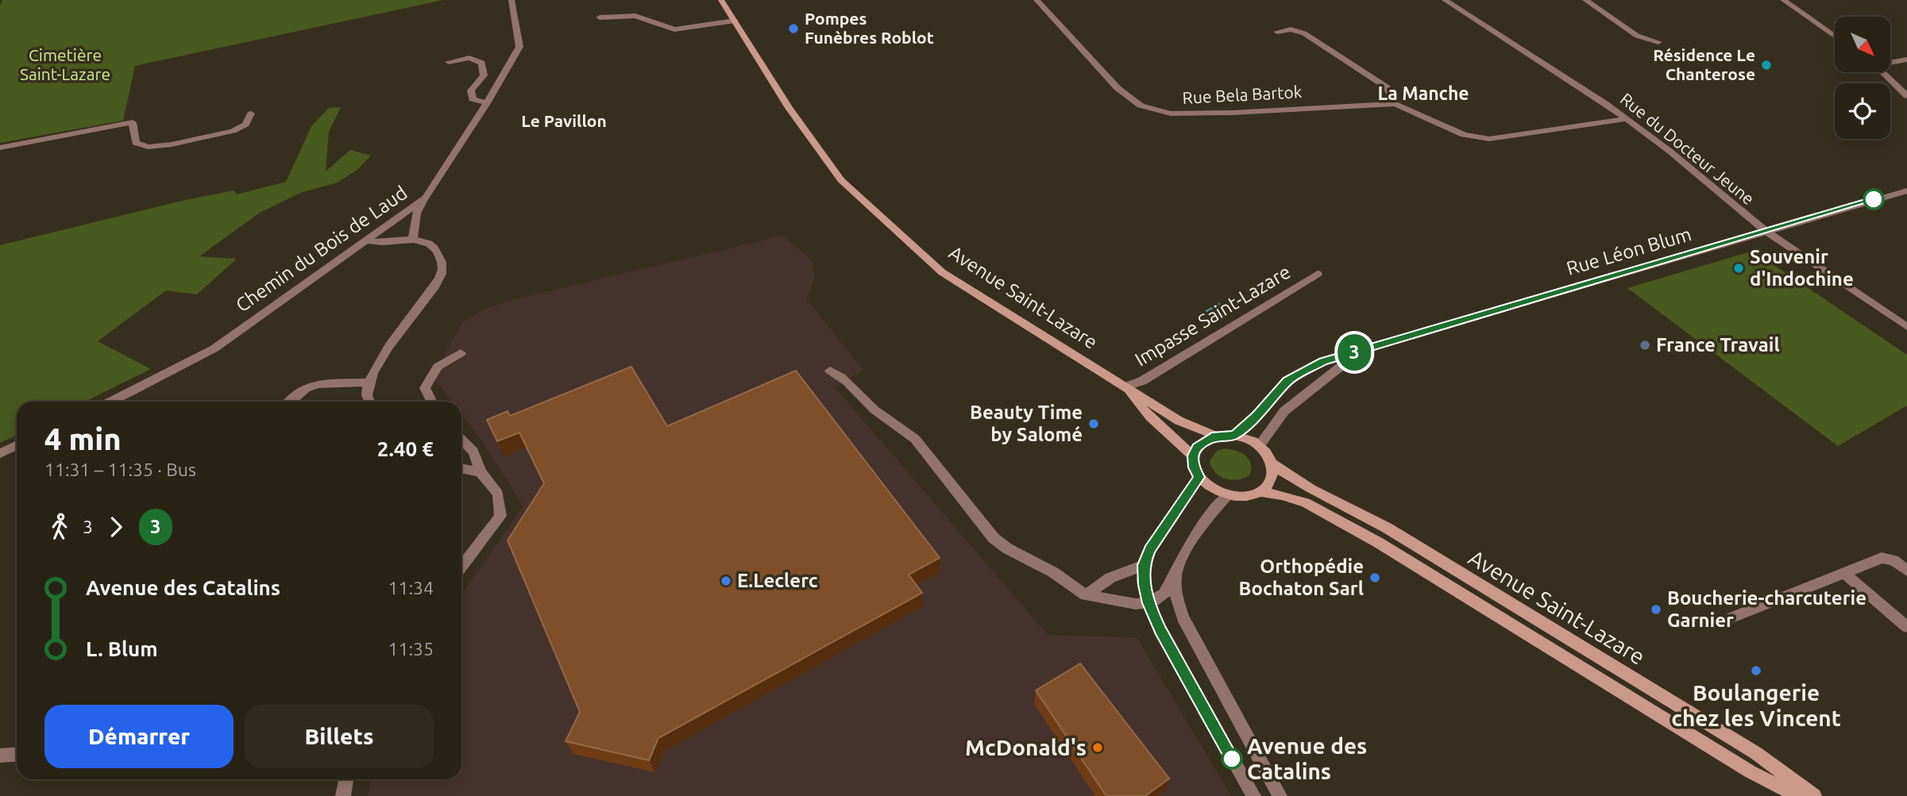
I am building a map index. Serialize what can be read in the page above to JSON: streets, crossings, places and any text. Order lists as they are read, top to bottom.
{
  "streets": {
    "main road": ["Avenue Saint-Lazare"],
    "street": [
      "Rue Bela Bartok",
      "Rue du Docteur Jeune",
      "Chemin du Bois de Laud",
      "Rue Léon Blum",
      "Impasse Saint-Lazare"
    ]
  },
  "crossings": [
    ["Rue Bela Bartok", "Rue du Docteur Jeune"],
    ["Rue du Docteur Jeune", "Rue Léon Blum"],
    ["Rue Léon Blum", "Avenue Saint-Lazare"],
    ["Avenue Saint-Lazare", "Impasse Saint-Lazare"]
  ],
  "districts": ["La Manche", "Le Pavillon"],
  "parks": ["Cimetière Saint-Lazare"],
  "places": [
    "Pompes Funèbres Roblot",
    "Résidence Le Chanterose",
    "Souvenir d'Indochine",
    "France Travail",
    "Beauty Time by Salomé",
    "Orthopédie Bochaton Sarl",
    "E.Leclerc",
    "Boucherie-charcuterie Garnier",
    "Boulangerie chez les Vincent",
    "McDonald's",
    "Avenue des Catalins"
  ],
  "lines": ["bus line 3"],
  "north": "bottom right",
  "page": {
    "on_map": "3",
    "heading": ["4 min", "11:31 – 11:35 · Bus", "2.40 €"],
    "legs": ["3", "3"],
    "list": [
      {
        "name": "Avenue des Catalins",
        "value": "11:34"
      },
      {
        "name": "L. Blum",
        "value": "11:35"
      }
    ],
    "buttons": ["Démarrer", "Billets"]
  }
}
